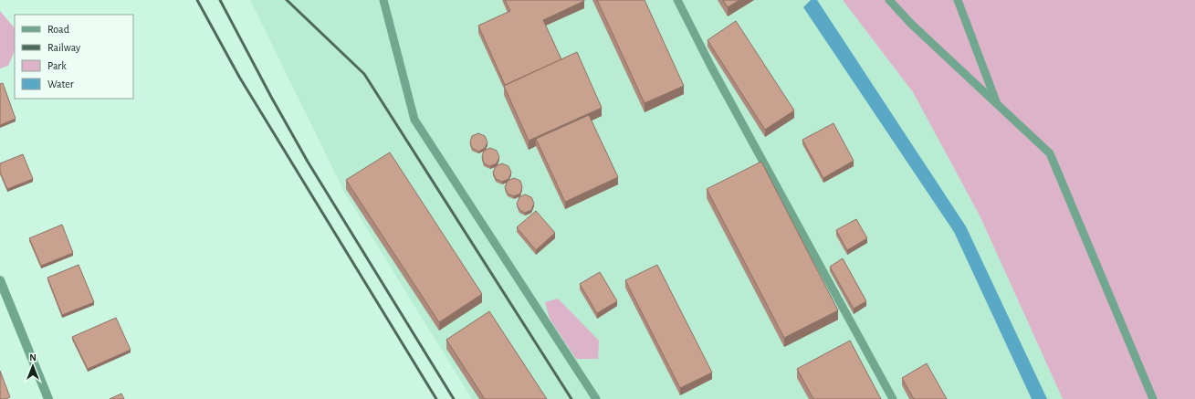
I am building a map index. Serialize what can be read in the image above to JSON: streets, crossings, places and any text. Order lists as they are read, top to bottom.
{
  "legend": [
    "Road",
    "Railway",
    "Park",
    "Water"
  ],
  "north": "top"
}
